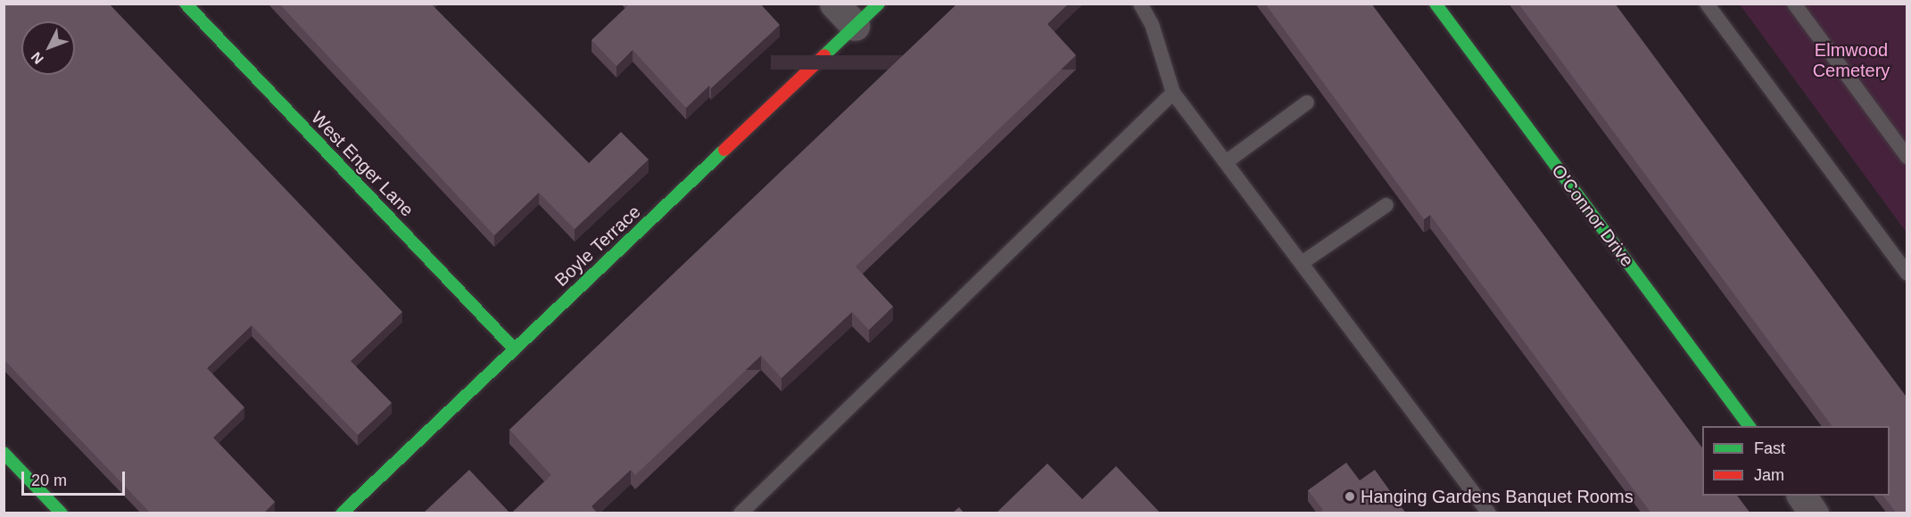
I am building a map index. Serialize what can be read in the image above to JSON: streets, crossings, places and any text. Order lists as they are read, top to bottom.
{
  "streets": {
    "street": ["West Enger Lane", "O'Connor Drive", "Boyle Terrace"]
  },
  "crossings": [
    ["West Enger Lane", "Boyle Terrace"]
  ],
  "parks": ["Elmwood Cemetery"],
  "places": ["Hanging Gardens Banquet Rooms"],
  "legend": ["Fast", "Jam"],
  "scale_bar": "20 m",
  "north": "bottom left"
}
